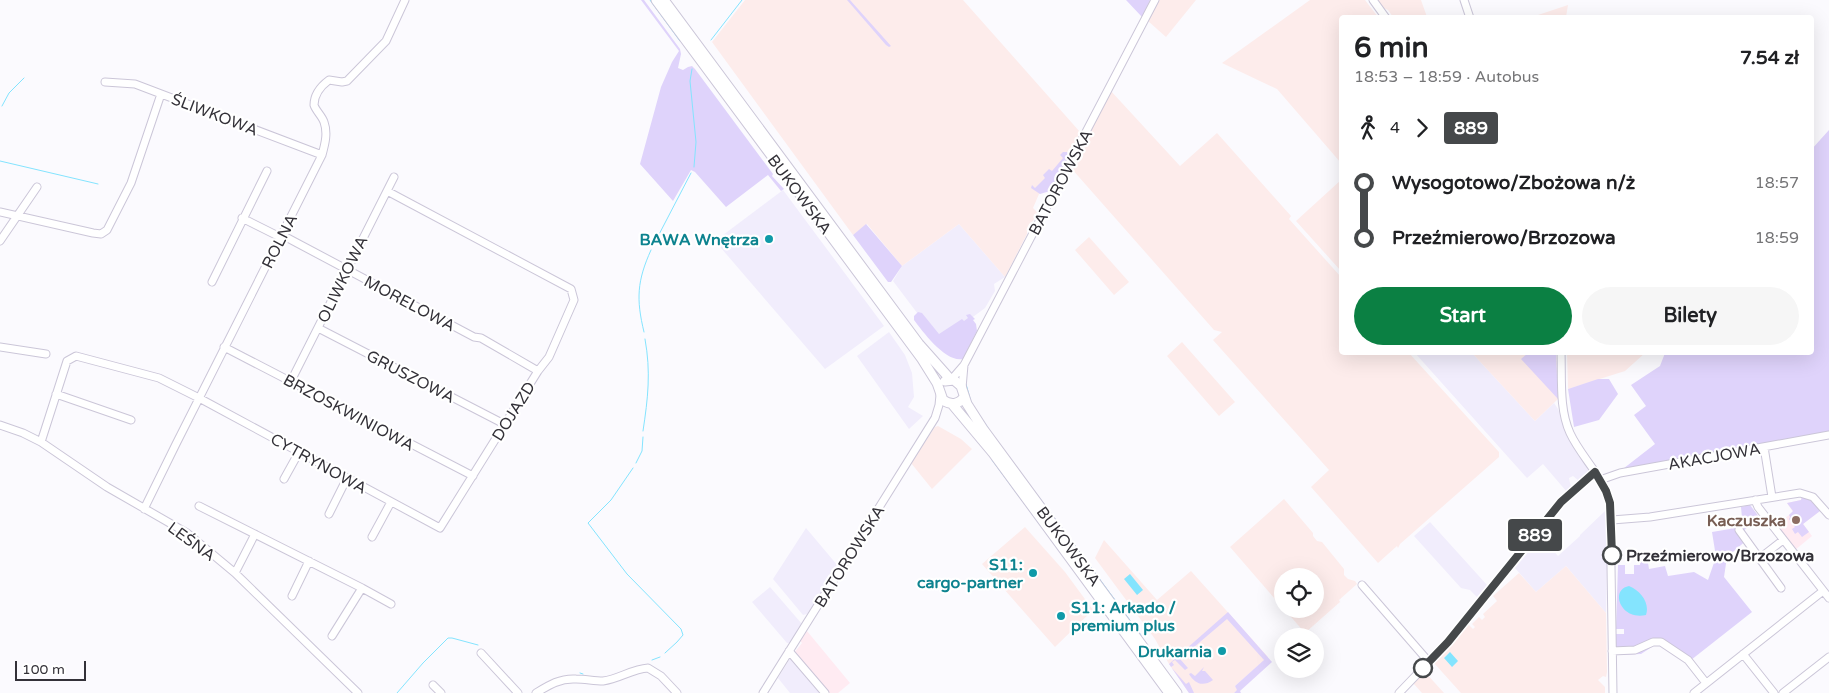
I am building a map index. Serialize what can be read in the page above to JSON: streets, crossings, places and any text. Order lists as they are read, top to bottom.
{
  "streets": {
    "main road": ["BUKOWSKA"],
    "street": [
      "ŚLIWKOWA",
      "BATOROWSKA",
      "ROLNA",
      "OLIWKOWA",
      "MORELOWA",
      "GRUSZOWA",
      "DOJAZD",
      "BRZOSKWINIOWA",
      "AKACJOWA",
      "CYTRYNOWA",
      "LEŚNA"
    ]
  },
  "crossings": [
    ["ŚLIWKOWA", "ROLNA"],
    ["BATOROWSKA", "BUKOWSKA"],
    ["ROLNA", "MORELOWA"],
    ["ROLNA", "BRZOSKWINIOWA"],
    ["ROLNA", "CYTRYNOWA"],
    ["ROLNA", "LEŚNA"],
    ["OLIWKOWA", "MORELOWA"],
    ["OLIWKOWA", "GRUSZOWA"],
    ["OLIWKOWA", "DOJAZD"],
    ["OLIWKOWA", "BRZOSKWINIOWA"],
    ["MORELOWA", "DOJAZD"],
    ["GRUSZOWA", "DOJAZD"],
    ["DOJAZD", "BRZOSKWINIOWA"],
    ["DOJAZD", "CYTRYNOWA"],
    ["CYTRYNOWA", "LEŚNA"]
  ],
  "places": [
    "BAWA Wnętrza",
    "Kaczuszka",
    "Przeźmierowo/Brzozowa",
    "S11: cargo-partner",
    "S11: Arkado / premium plus",
    "Drukarnia"
  ],
  "lines": ["bus line 889"],
  "scale_bar": "100 m",
  "page": {
    "on_map": "889",
    "heading": ["6 min", "18:53 – 18:59 · Autobus", "7.54 zł"],
    "legs": ["4", "889"],
    "list": [
      {
        "name": "Wysogotowo/Zbożowa n/ż",
        "value": "18:57"
      },
      {
        "name": "Przeźmierowo/Brzozowa",
        "value": "18:59"
      }
    ],
    "buttons": ["Start", "Bilety"],
    "scale": "100 m"
  }
}
